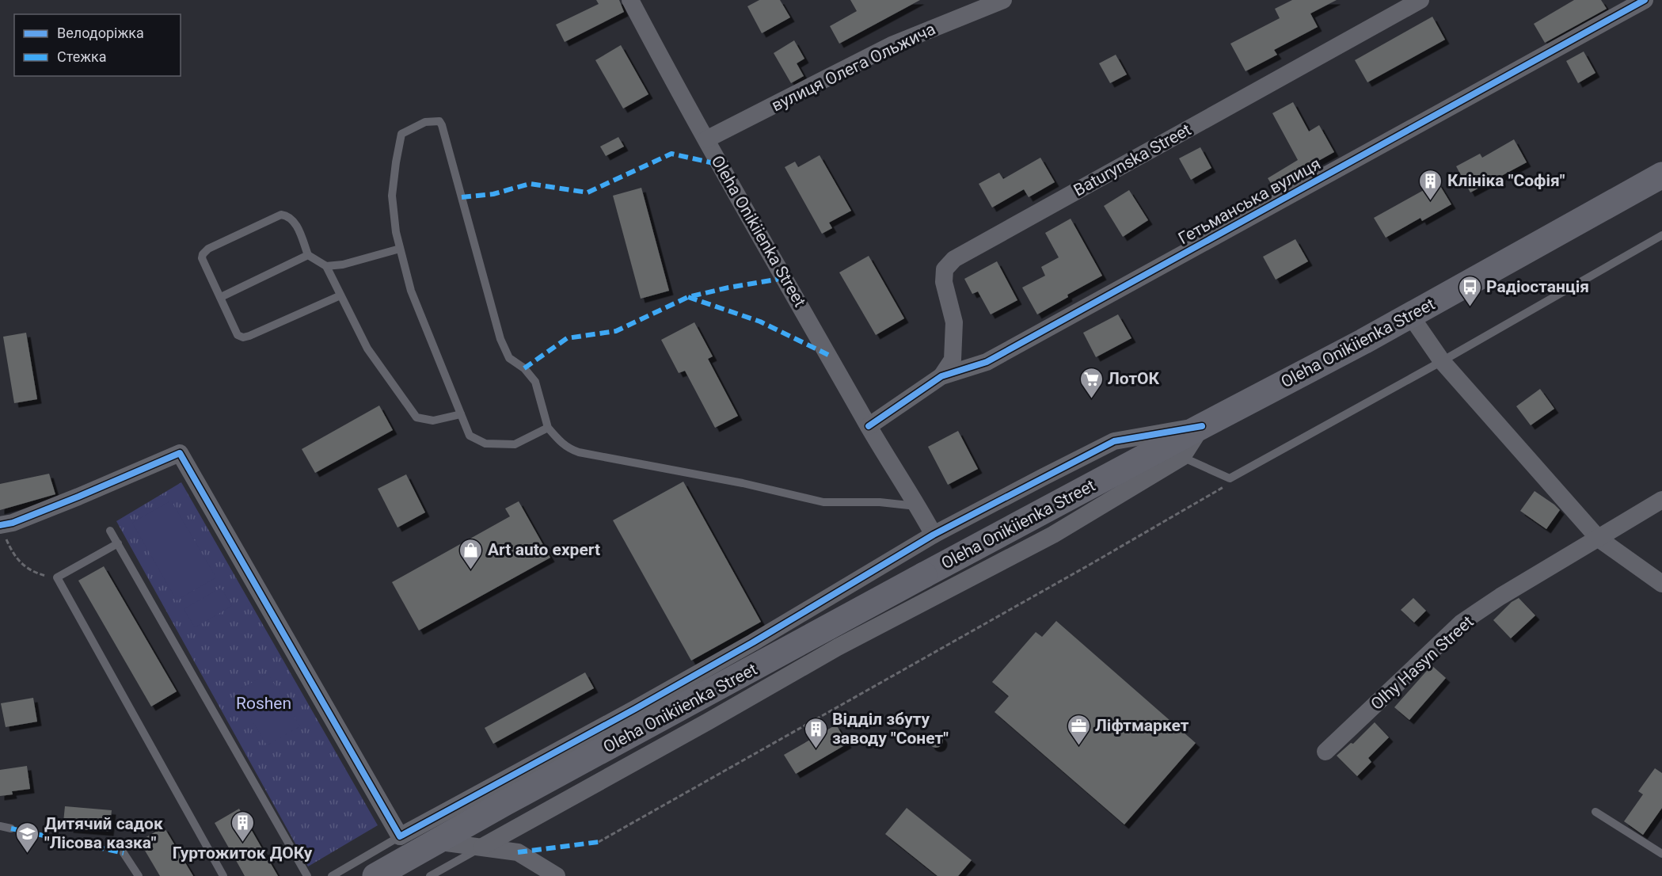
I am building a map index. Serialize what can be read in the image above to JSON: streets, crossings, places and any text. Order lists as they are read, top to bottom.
{
  "streets": {
    "main road": ["Oleha Onikiienka Street"],
    "street": [
      "вулиця Олега Ольжича",
      "Baturynska Street",
      "Гетьманська вулиця",
      "Olhy Hasyn Street"
    ]
  },
  "crossings": [
    ["вулиця Олега Ольжича", "Oleha Onikiienka Street"],
    ["Baturynska Street", "Гетьманська вулиця"],
    ["Гетьманська вулиця", "Oleha Onikiienka Street"]
  ],
  "parks": ["Roshen"],
  "places": {
    "building": ["Клініка \"Софія\"", "Відділ збуту заводу \"Сонет\"", "Гуртожиток ДОКу"],
    "bus stop": ["Радіостанція"],
    "supermarket": ["ЛотОК"],
    "shop": ["Art auto expert"],
    "office": ["Ліфтмаркет"],
    "school or university": ["Дитячий садок \"Лісова казка\""]
  },
  "legend": ["Велодоріжка", "Стежка"]
}
